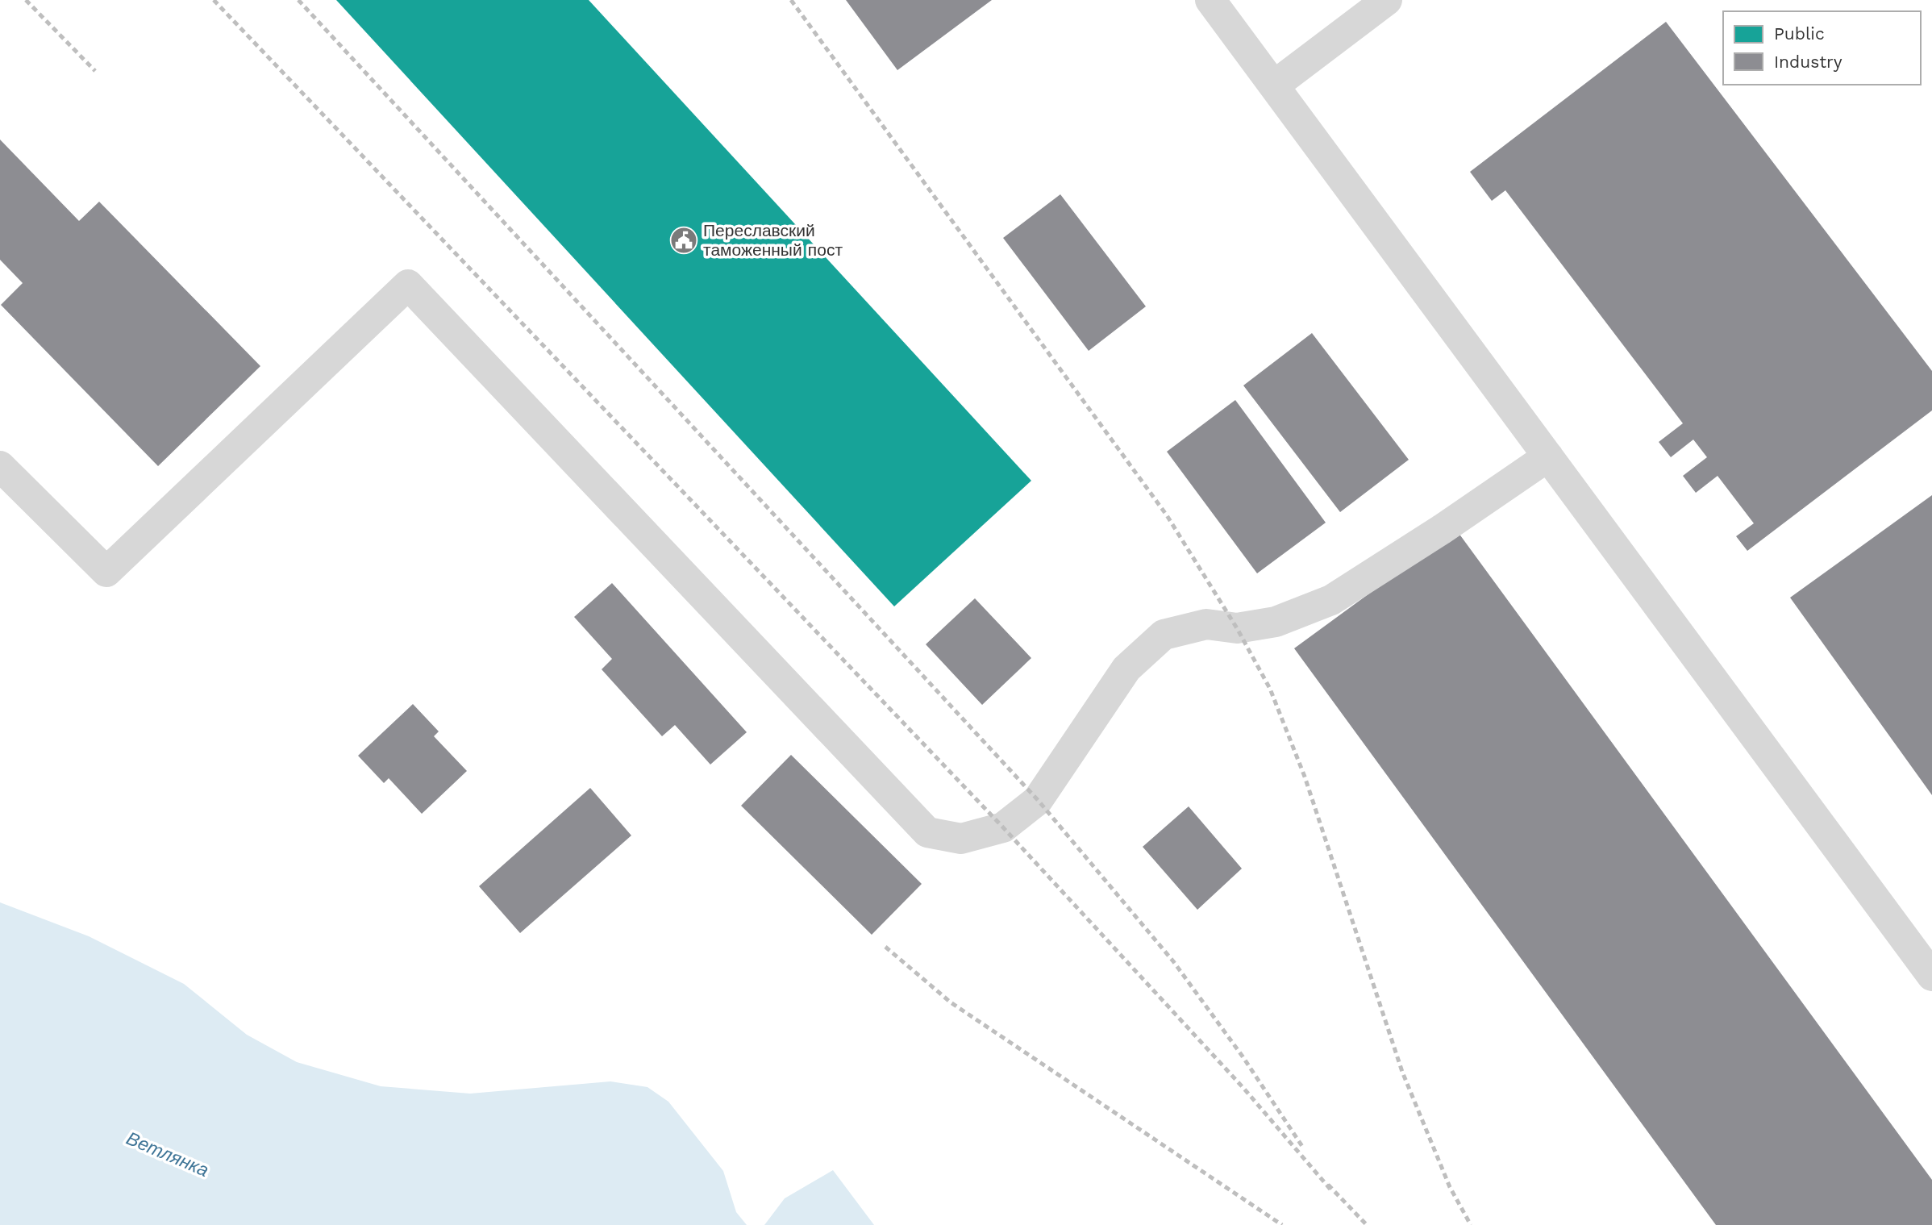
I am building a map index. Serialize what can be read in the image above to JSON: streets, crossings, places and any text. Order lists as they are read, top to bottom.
{
  "water": ["Ветлянка"],
  "places": {
    "public building": ["Переславский таможенный пост"]
  },
  "legend": ["Public", "Industry"]
}
